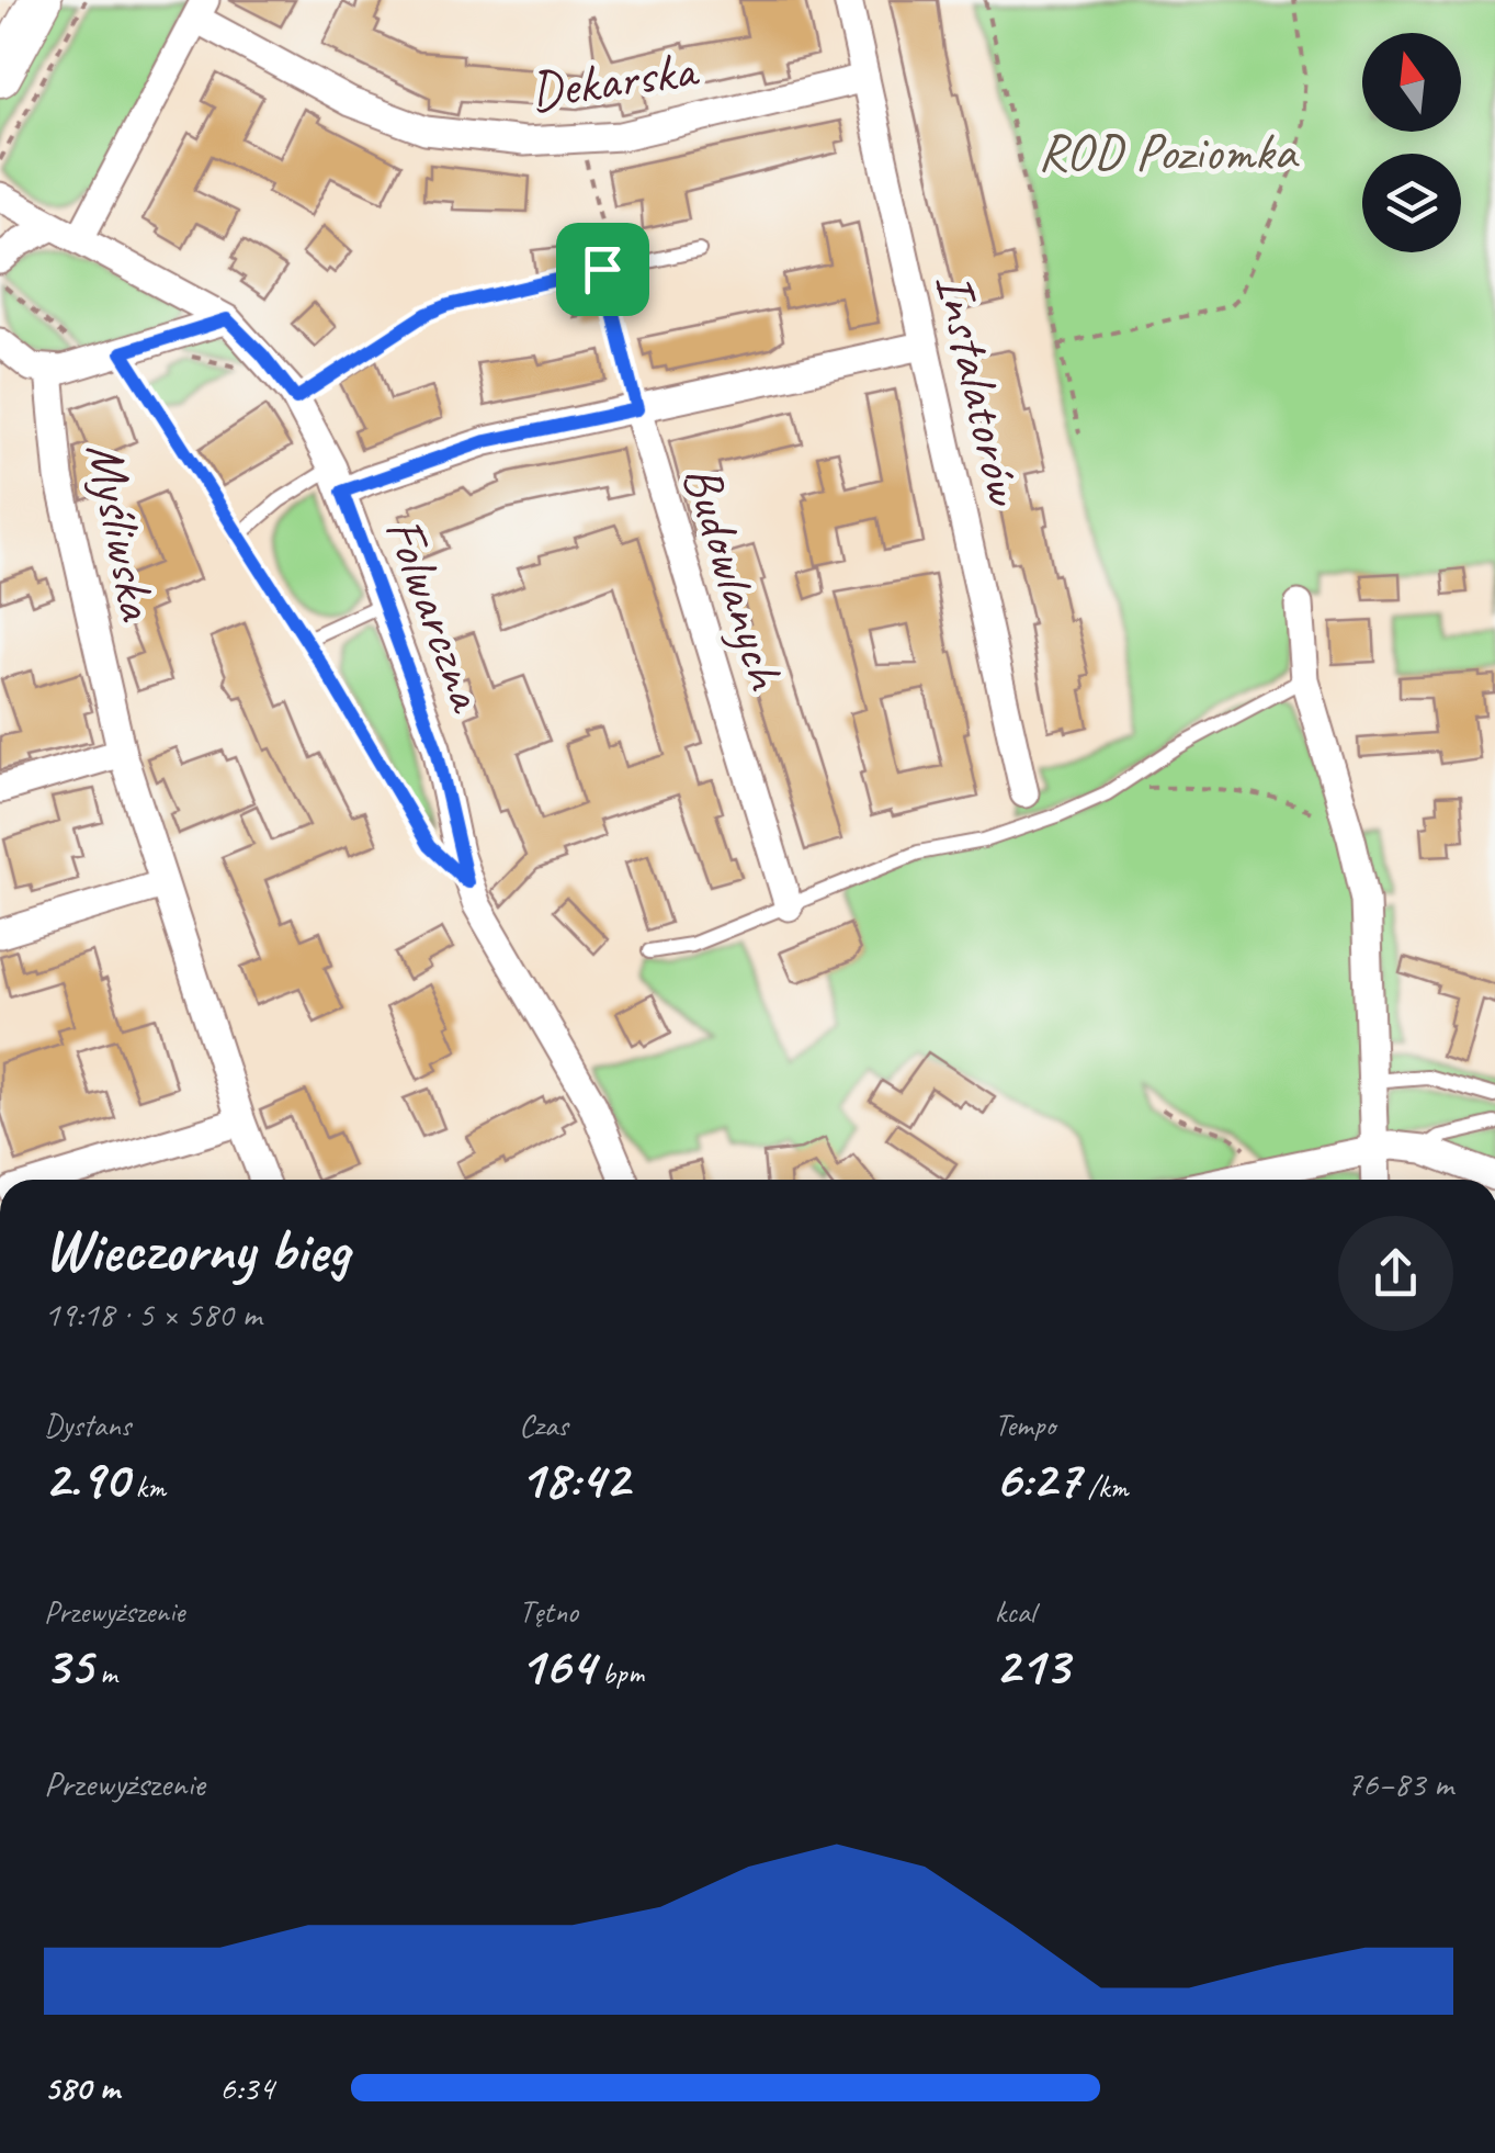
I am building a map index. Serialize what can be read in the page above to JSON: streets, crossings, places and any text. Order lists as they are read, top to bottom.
{
  "streets": {
    "street": [
      "Dekarska",
      "Instalatorów",
      "Myśliwska",
      "Budowlanych",
      "Folwarczna"
    ]
  },
  "crossings": [
    ["Dekarska", "Instalatorów"]
  ],
  "parks": ["ROD Poziomka"],
  "north": "top",
  "page": {
    "heading": ["Wieczorny bieg", "19:18 · 5 × 580 m"],
    "stats": [
      ["Dystans", "2.90 km"],
      ["Czas", "18:42"],
      ["Tempo", "6:27 /km"],
      ["Przewyższenie", "35 m"],
      ["Tętno", "164 bpm"],
      ["kcal", "213"]
    ],
    "chart": ["Przewyższenie", "76–83 m"],
    "list": [
      {
        "name": "580 m",
        "note": "6:34"
      }
    ]
  }
}
